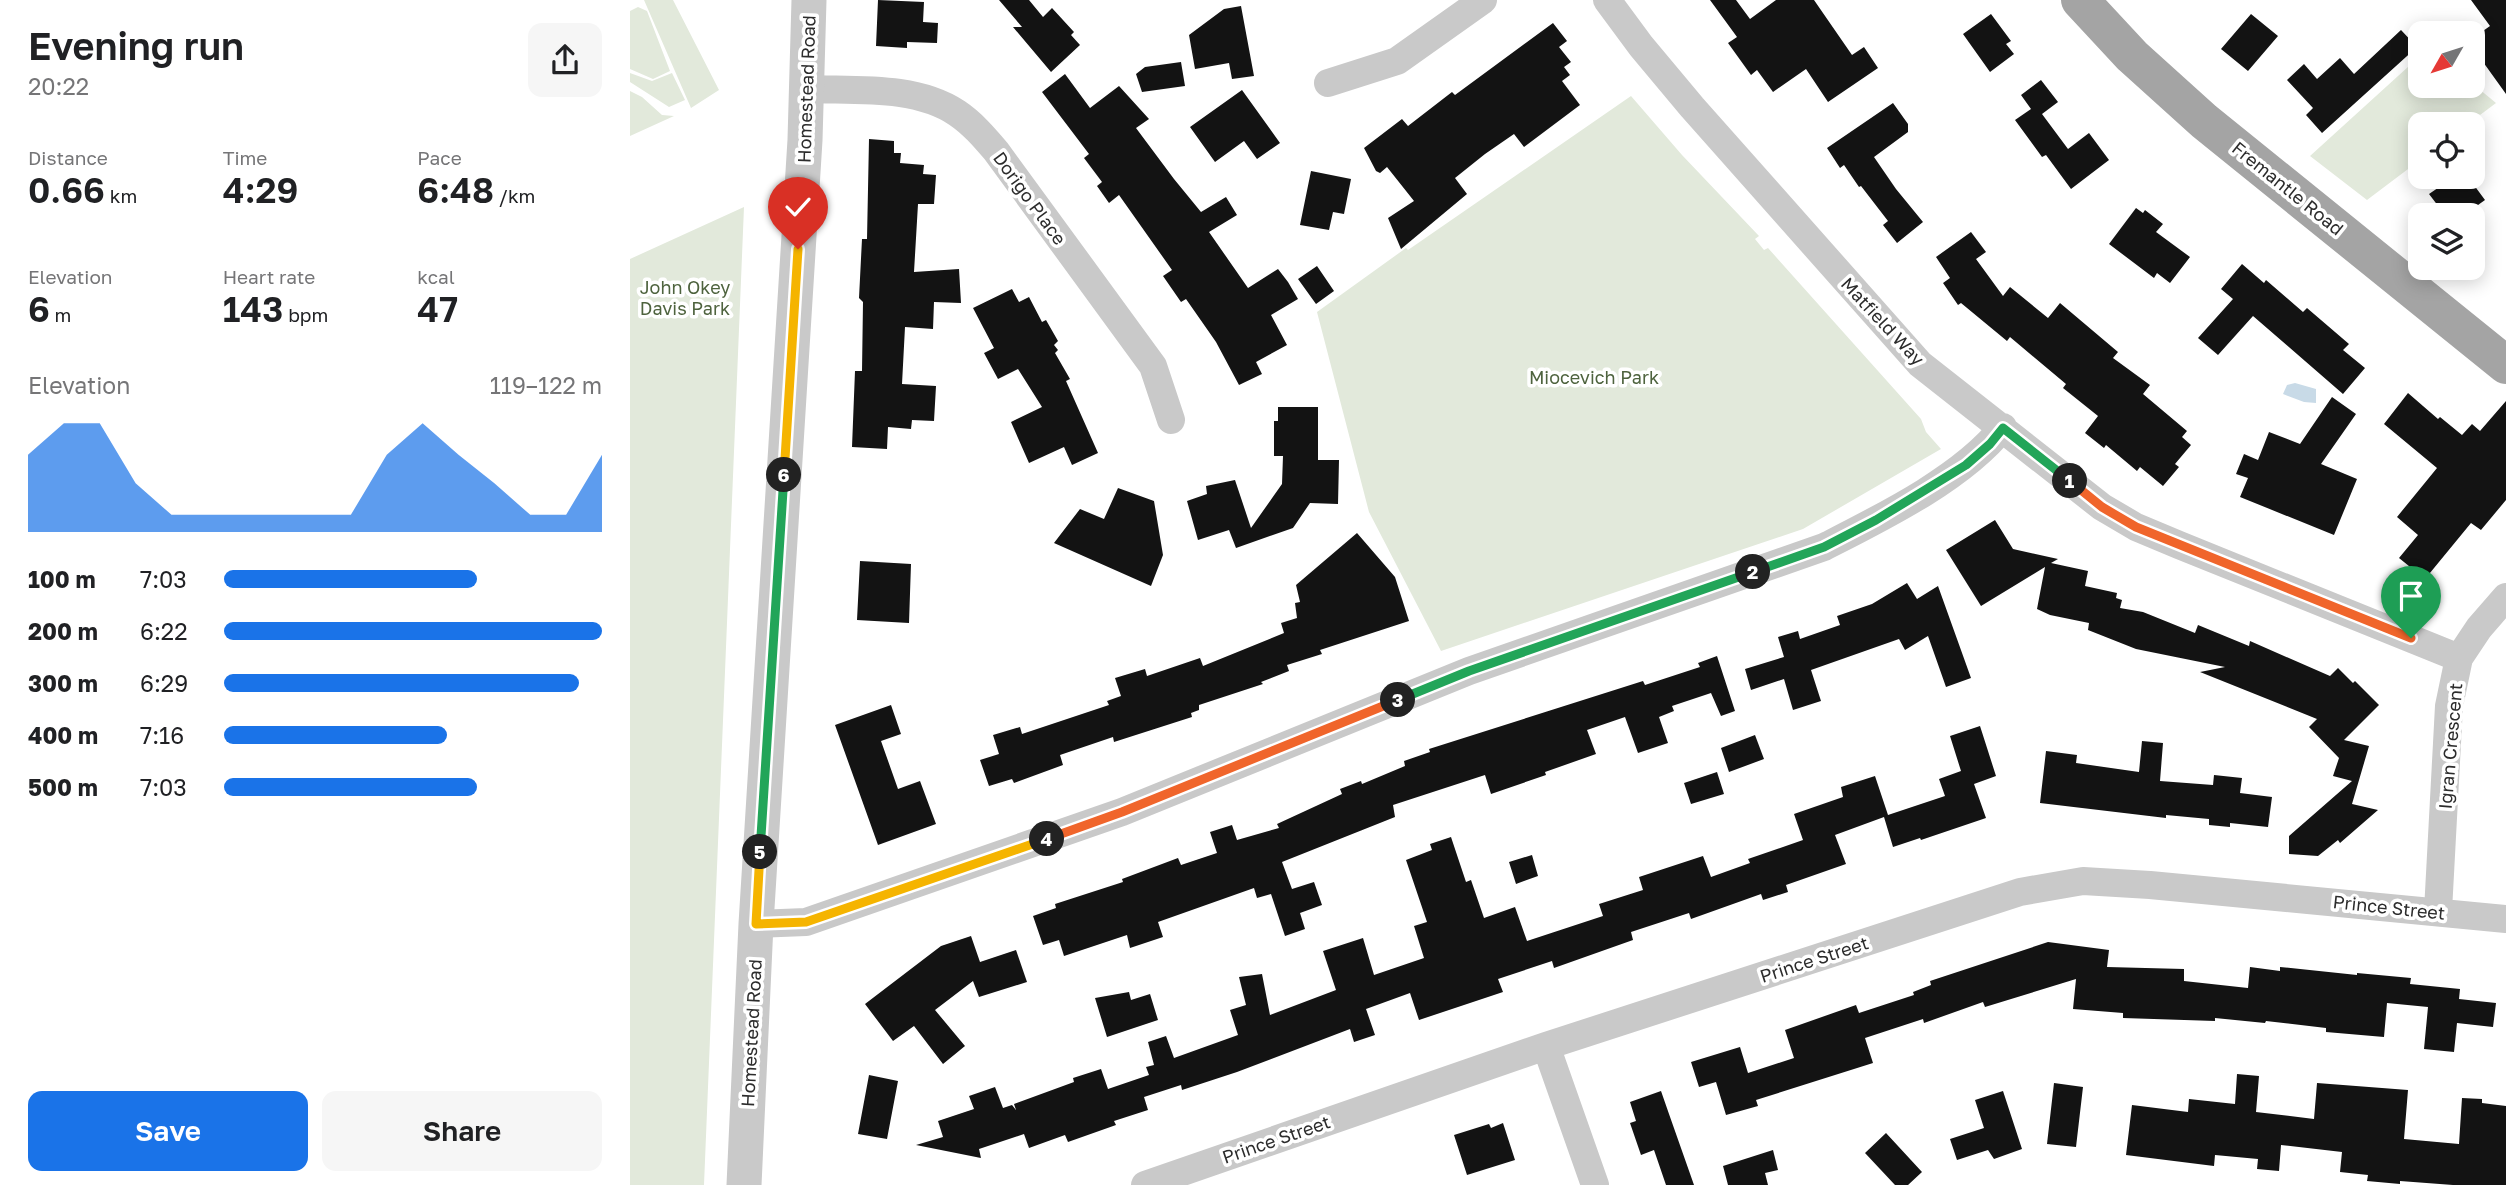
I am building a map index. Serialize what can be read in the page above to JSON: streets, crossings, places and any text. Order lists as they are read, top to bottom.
{
  "streets": {
    "main road": ["Fremantle Road"],
    "street": [
      "Homestead Road",
      "Dorigo Place",
      "Matfield Way",
      "Igran Crescent",
      "Prince Street"
    ]
  },
  "crossings": [
    ["Homestead Road", "Dorigo Place"],
    ["Matfield Way", "Igran Crescent"],
    ["Igran Crescent", "Prince Street"]
  ],
  "parks": ["John Okey Davis Park", "Miocevich Park"],
  "north": "bottom left",
  "page": {
    "heading": ["Evening run", "20:22"],
    "stats": [
      ["Distance", "0.66 km"],
      ["Time", "4:29"],
      ["Pace", "6:48 /km"],
      ["Elevation", "6 m"],
      ["Heart rate", "143 bpm"],
      ["kcal", "47"]
    ],
    "chart": ["Elevation", "119–122 m"],
    "pins": [
      "6",
      "1",
      "2",
      "3",
      "4",
      "5"
    ],
    "list": [
      {
        "name": "100 m",
        "note": "7:03"
      },
      {
        "name": "200 m",
        "note": "6:22"
      },
      {
        "name": "300 m",
        "note": "6:29"
      },
      {
        "name": "400 m",
        "note": "7:16"
      },
      {
        "name": "500 m",
        "note": "7:03"
      }
    ],
    "buttons": ["Save", "Share"]
  }
}
